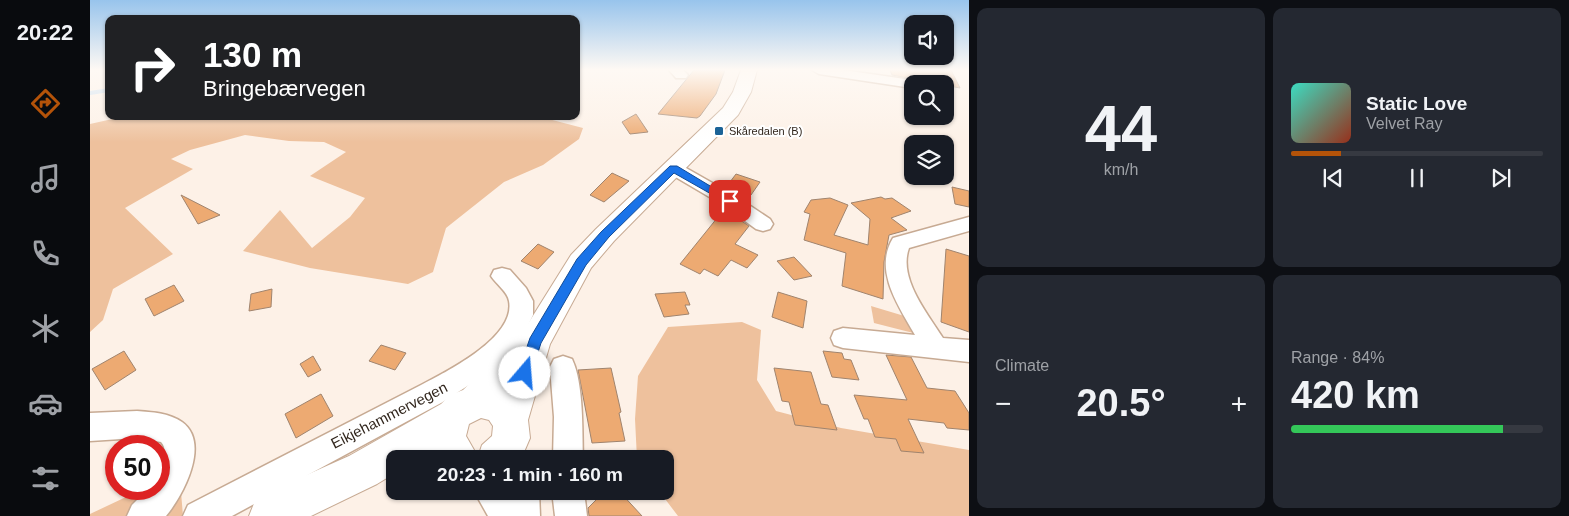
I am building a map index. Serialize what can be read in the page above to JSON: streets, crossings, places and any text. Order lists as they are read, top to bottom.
{
  "streets": {
    "street": ["Eikjehammervegen"]
  },
  "places": {
    "transit": ["Skåredalen (B)"]
  },
  "page": {
    "tabs": "20:22",
    "tile": [
      ["44", "km/h"],
      "Climate",
      ["Range · 84%", "420 km"]
    ],
    "turn": ["130 m", "Bringebærvegen"],
    "song": ["Static Love", "Velvet Ray"],
    "heat": ["−", "20.5°", "+"],
    "limit": "50",
    "trip": "20:23 · 1 min · 160 m"
  }
}
